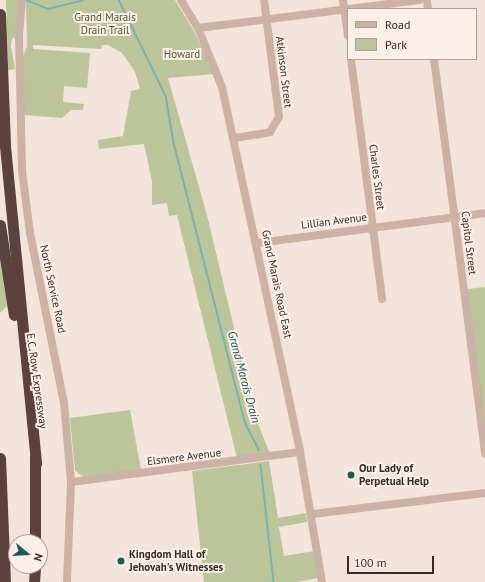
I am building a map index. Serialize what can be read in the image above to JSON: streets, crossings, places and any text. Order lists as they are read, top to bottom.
{
  "streets": {
    "highway": ["E.C. Row Expressway"],
    "street": [
      "Atkinson Street",
      "Charles Street",
      "Lillian Avenue",
      "Capitol Street",
      "Grand Marais Road East",
      "North Service Road",
      "Elsmere Avenue"
    ]
  },
  "crossings": [
    ["Atkinson Street", "Grand Marais Road East"],
    ["Charles Street", "Lillian Avenue"],
    ["Lillian Avenue", "Capitol Street"],
    ["Lillian Avenue", "Grand Marais Road East"],
    ["Grand Marais Road East", "Elsmere Avenue"],
    ["North Service Road", "Elsmere Avenue"]
  ],
  "water": ["Grand Marais Drain"],
  "parks": ["Grand Marais Drain Trail", "Howard"],
  "places": ["Our Lady of Perpetual Help", "Kingdom Hall of Jehovah's Witnesses"],
  "legend": ["Road", "Park"],
  "scale_bar": "100 m",
  "north": "right"
}
